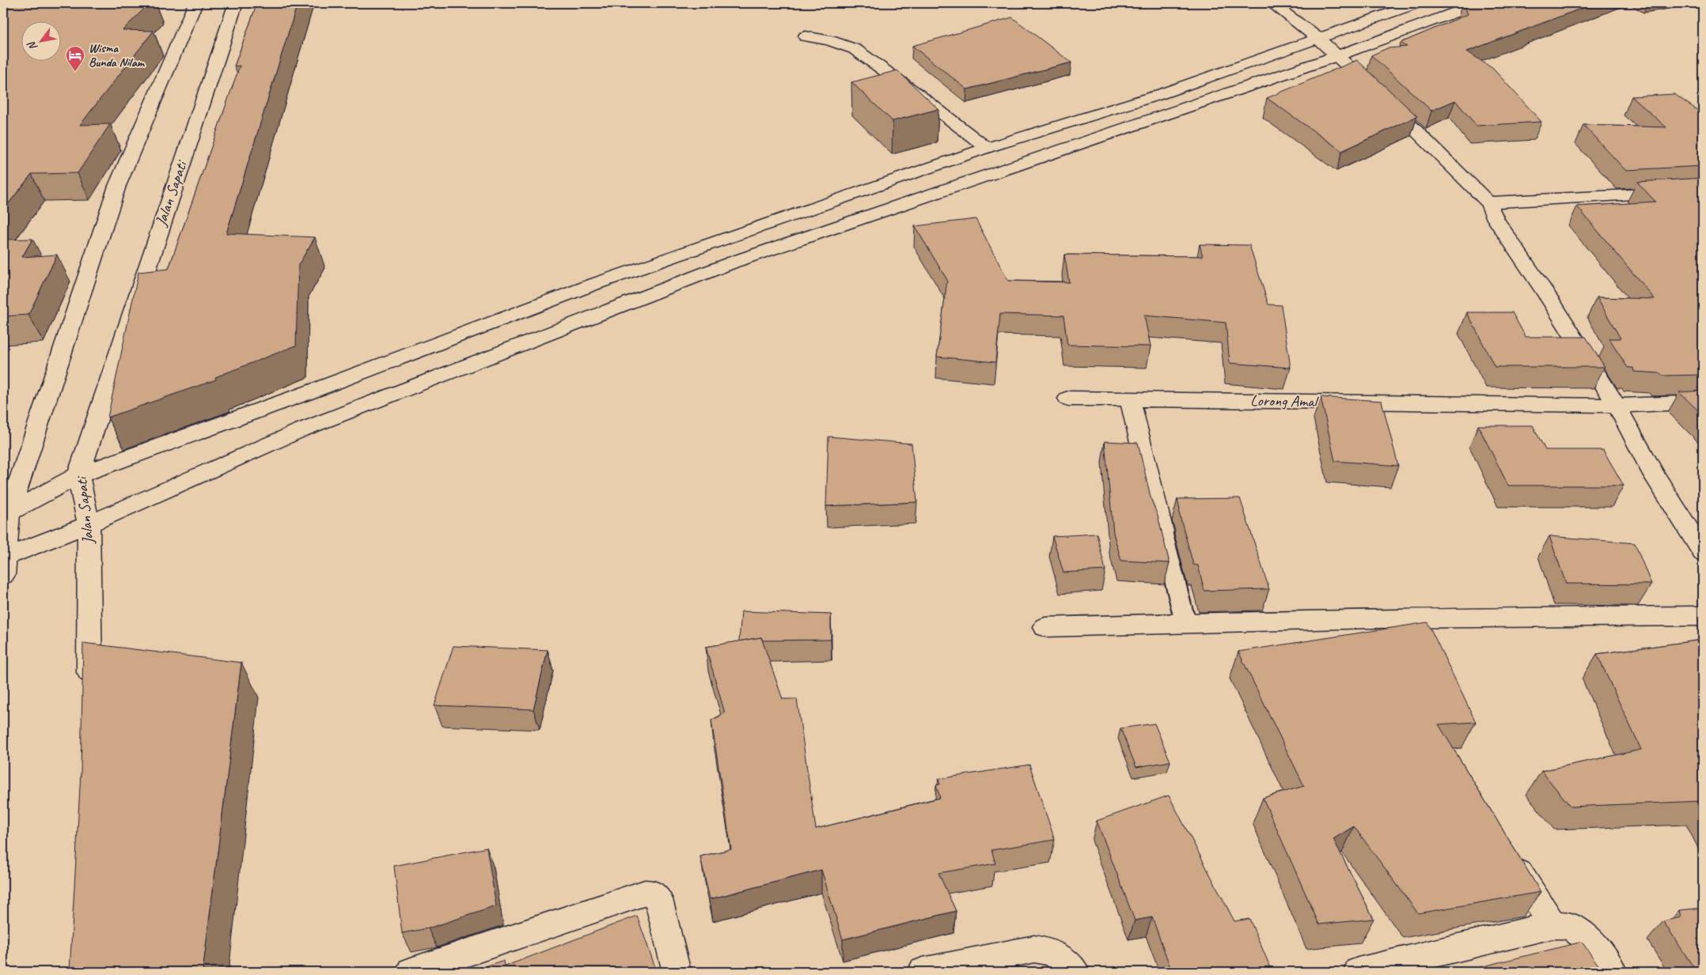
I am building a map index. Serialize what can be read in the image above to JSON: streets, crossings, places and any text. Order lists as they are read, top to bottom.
{
  "streets": {
    "street": ["Jalan Sapati", "Lorong Amal"]
  },
  "places": {
    "hotel": ["Wisma Bunda Nilam"]
  },
  "north": "bottom left"
}
